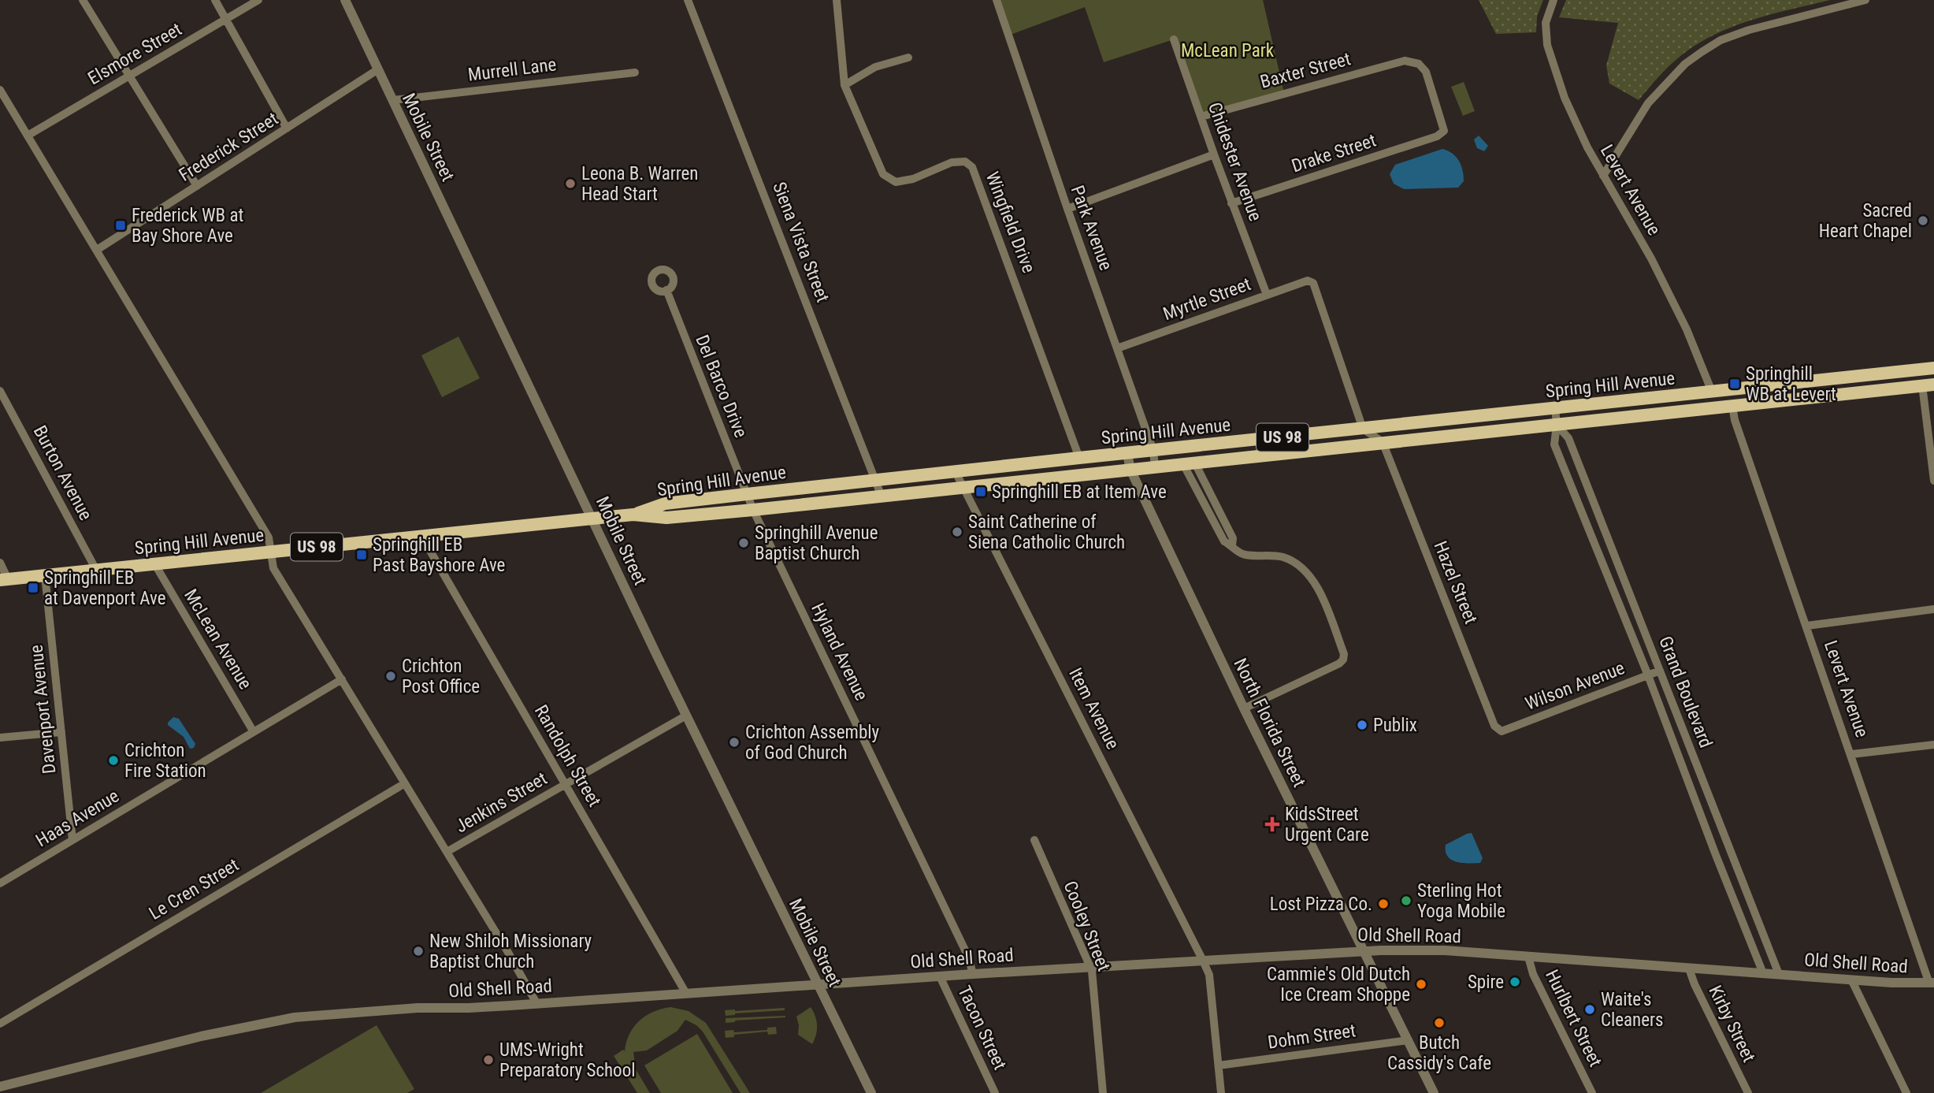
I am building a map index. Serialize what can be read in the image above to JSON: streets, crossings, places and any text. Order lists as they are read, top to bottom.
{
  "streets": {
    "main road": ["Spring Hill Avenue", "US 98"],
    "street": [
      "Elsmore Street",
      "Murrell Lane",
      "Baxter Street",
      "Mobile Street",
      "Frederick Street",
      "Drake Street",
      "Chidester Avenue",
      "Levert Avenue",
      "Wingfield Drive",
      "Park Avenue",
      "Siena Vista Street",
      "Myrtle Street",
      "Del Barco Drive",
      "Burton Avenue",
      "Hazel Street",
      "McLean Avenue",
      "Hyland Avenue",
      "Wilson Avenue",
      "Grand Boulevard",
      "Item Avenue",
      "Davenport Avenue",
      "North Florida Street",
      "Randolph Street",
      "Jenkins Street",
      "Haas Avenue",
      "Le Cren Street",
      "Cooley Street",
      "Old Shell Road",
      "Hurlbert Street",
      "Kirby Street",
      "Tacon Street",
      "Dohm Street"
    ]
  },
  "crossings": [
    ["Murrell Lane", "Mobile Street"],
    ["Baxter Street", "Drake Street"],
    ["Baxter Street", "Chidester Avenue"],
    ["Mobile Street", "Frederick Street"],
    ["Mobile Street", "Spring Hill Avenue"],
    ["Mobile Street", "Jenkins Street"],
    ["Mobile Street", "Old Shell Road"],
    ["Drake Street", "Chidester Avenue"],
    ["Chidester Avenue", "Myrtle Street"],
    ["Levert Avenue", "Spring Hill Avenue"],
    ["Levert Avenue", "Old Shell Road"],
    ["Wingfield Drive", "Spring Hill Avenue"],
    ["Park Avenue", "Myrtle Street"],
    ["Park Avenue", "Spring Hill Avenue"],
    ["Siena Vista Street", "Spring Hill Avenue"],
    ["Myrtle Street", "Spring Hill Avenue"],
    ["Spring Hill Avenue", "Del Barco Drive"],
    ["Spring Hill Avenue", "Burton Avenue"],
    ["Spring Hill Avenue", "Hazel Street"],
    ["Spring Hill Avenue", "McLean Avenue"],
    ["Spring Hill Avenue", "Hyland Avenue"],
    ["Spring Hill Avenue", "Grand Boulevard"],
    ["Spring Hill Avenue", "Item Avenue"],
    ["Spring Hill Avenue", "Davenport Avenue"],
    ["Spring Hill Avenue", "North Florida Street"],
    ["Spring Hill Avenue", "Randolph Street"],
    ["Del Barco Drive", "Hyland Avenue"],
    ["Hazel Street", "Wilson Avenue"],
    ["McLean Avenue", "Haas Avenue"],
    ["Hyland Avenue", "Old Shell Road"],
    ["Wilson Avenue", "Grand Boulevard"],
    ["Grand Boulevard", "Old Shell Road"],
    ["Item Avenue", "Old Shell Road"],
    ["Item Avenue", "Dohm Street"],
    ["Davenport Avenue", "Haas Avenue"],
    ["North Florida Street", "Old Shell Road"],
    ["North Florida Street", "Dohm Street"],
    ["Randolph Street", "Jenkins Street"],
    ["Randolph Street", "Old Shell Road"],
    ["Cooley Street", "Old Shell Road"],
    ["Old Shell Road", "Hurlbert Street"],
    ["Old Shell Road", "Kirby Street"],
    ["Old Shell Road", "Tacon Street"]
  ],
  "parks": ["McLean Park"],
  "places": {
    "other": [
      "Leona B. Warren Head Start",
      "Sacred Heart Chapel",
      "Saint Catherine of Siena Catholic Church",
      "Springhill Avenue Baptist Church",
      "Crichton Post Office",
      "Publix",
      "Crichton Assembly of God Church",
      "Crichton Fire Station",
      "Sterling Hot Yoga Mobile",
      "Lost Pizza Co.",
      "New Shiloh Missionary Baptist Church",
      "Spire",
      "Cammie's Old Dutch Ice Cream Shoppe",
      "Waite's Cleaners",
      "Butch Cassidy's Cafe",
      "UMS-Wright Preparatory School"
    ],
    "transit": [
      "Frederick WB at Bay Shore Ave",
      "Springhill WB at Levert",
      "Springhill EB at Item Ave",
      "Springhill EB Past Bayshore Ave",
      "Springhill EB at Davenport Ave"
    ],
    "health": ["KidsStreet Urgent Care"]
  }
}
